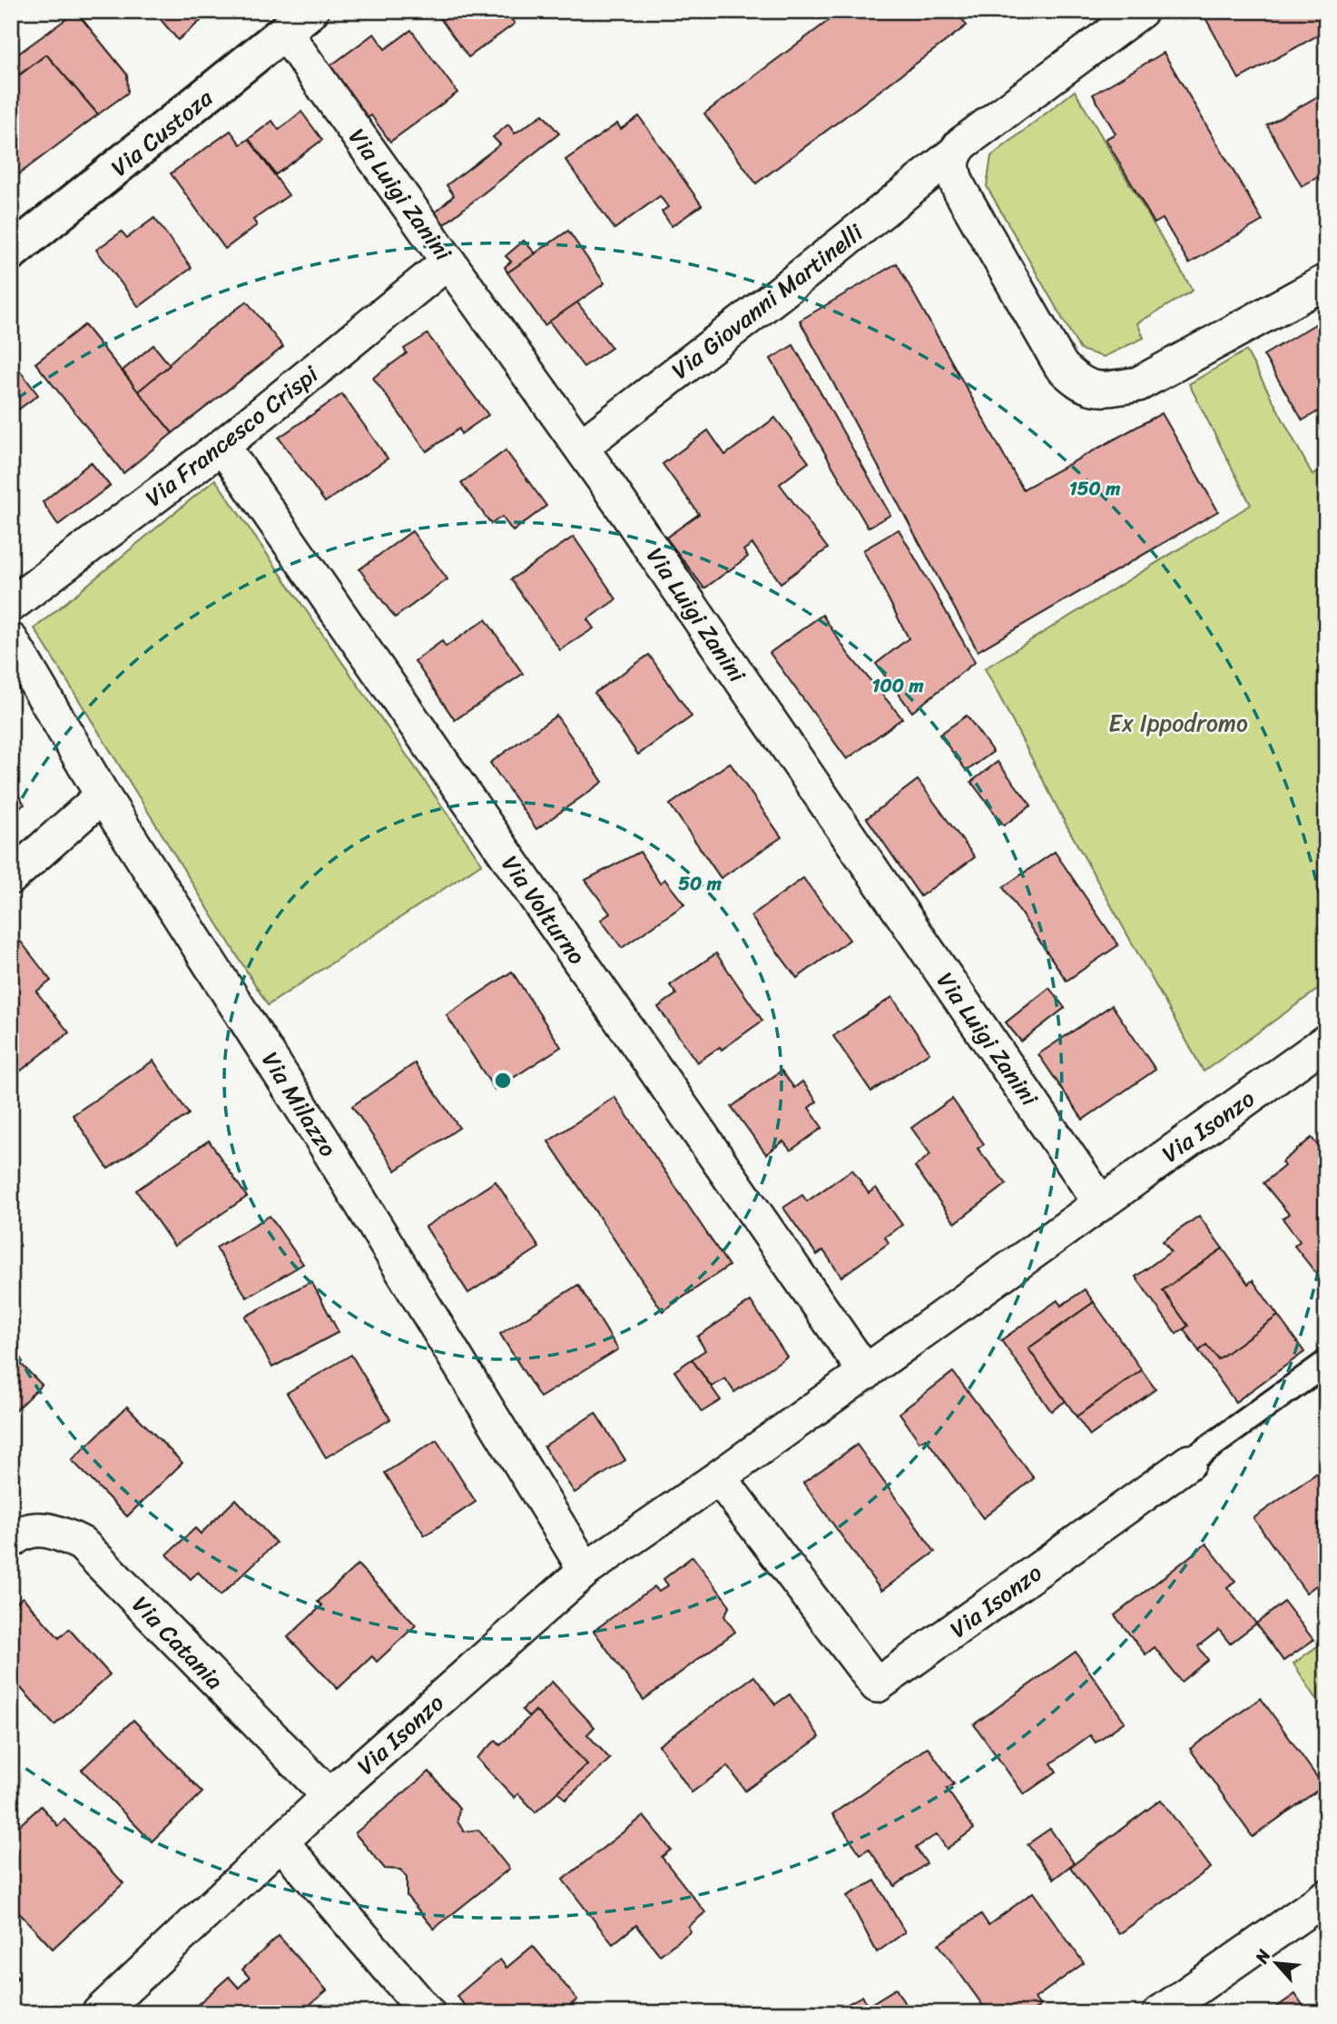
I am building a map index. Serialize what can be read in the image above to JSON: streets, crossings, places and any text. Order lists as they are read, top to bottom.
{
  "streets": {
    "street": [
      "Via Custoza",
      "Via Luigi Zanini",
      "Via Giovanni Martinelli",
      "Via Francesco Crispi",
      "Via Volturno",
      "Via Milazzo",
      "Via Isonzo",
      "Via Catania"
    ]
  },
  "crossings": [
    ["Via Custoza", "Via Luigi Zanini"],
    ["Via Luigi Zanini", "Via Giovanni Martinelli"],
    ["Via Luigi Zanini", "Via Francesco Crispi"],
    ["Via Luigi Zanini", "Via Isonzo"],
    ["Via Francesco Crispi", "Via Volturno"],
    ["Via Volturno", "Via Isonzo"],
    ["Via Milazzo", "Via Isonzo"],
    ["Via Isonzo", "Via Catania"]
  ],
  "parks": ["Ex Ippodromo"],
  "north": "top left",
  "rings": ["150 m", "100 m", "50 m"]
}
